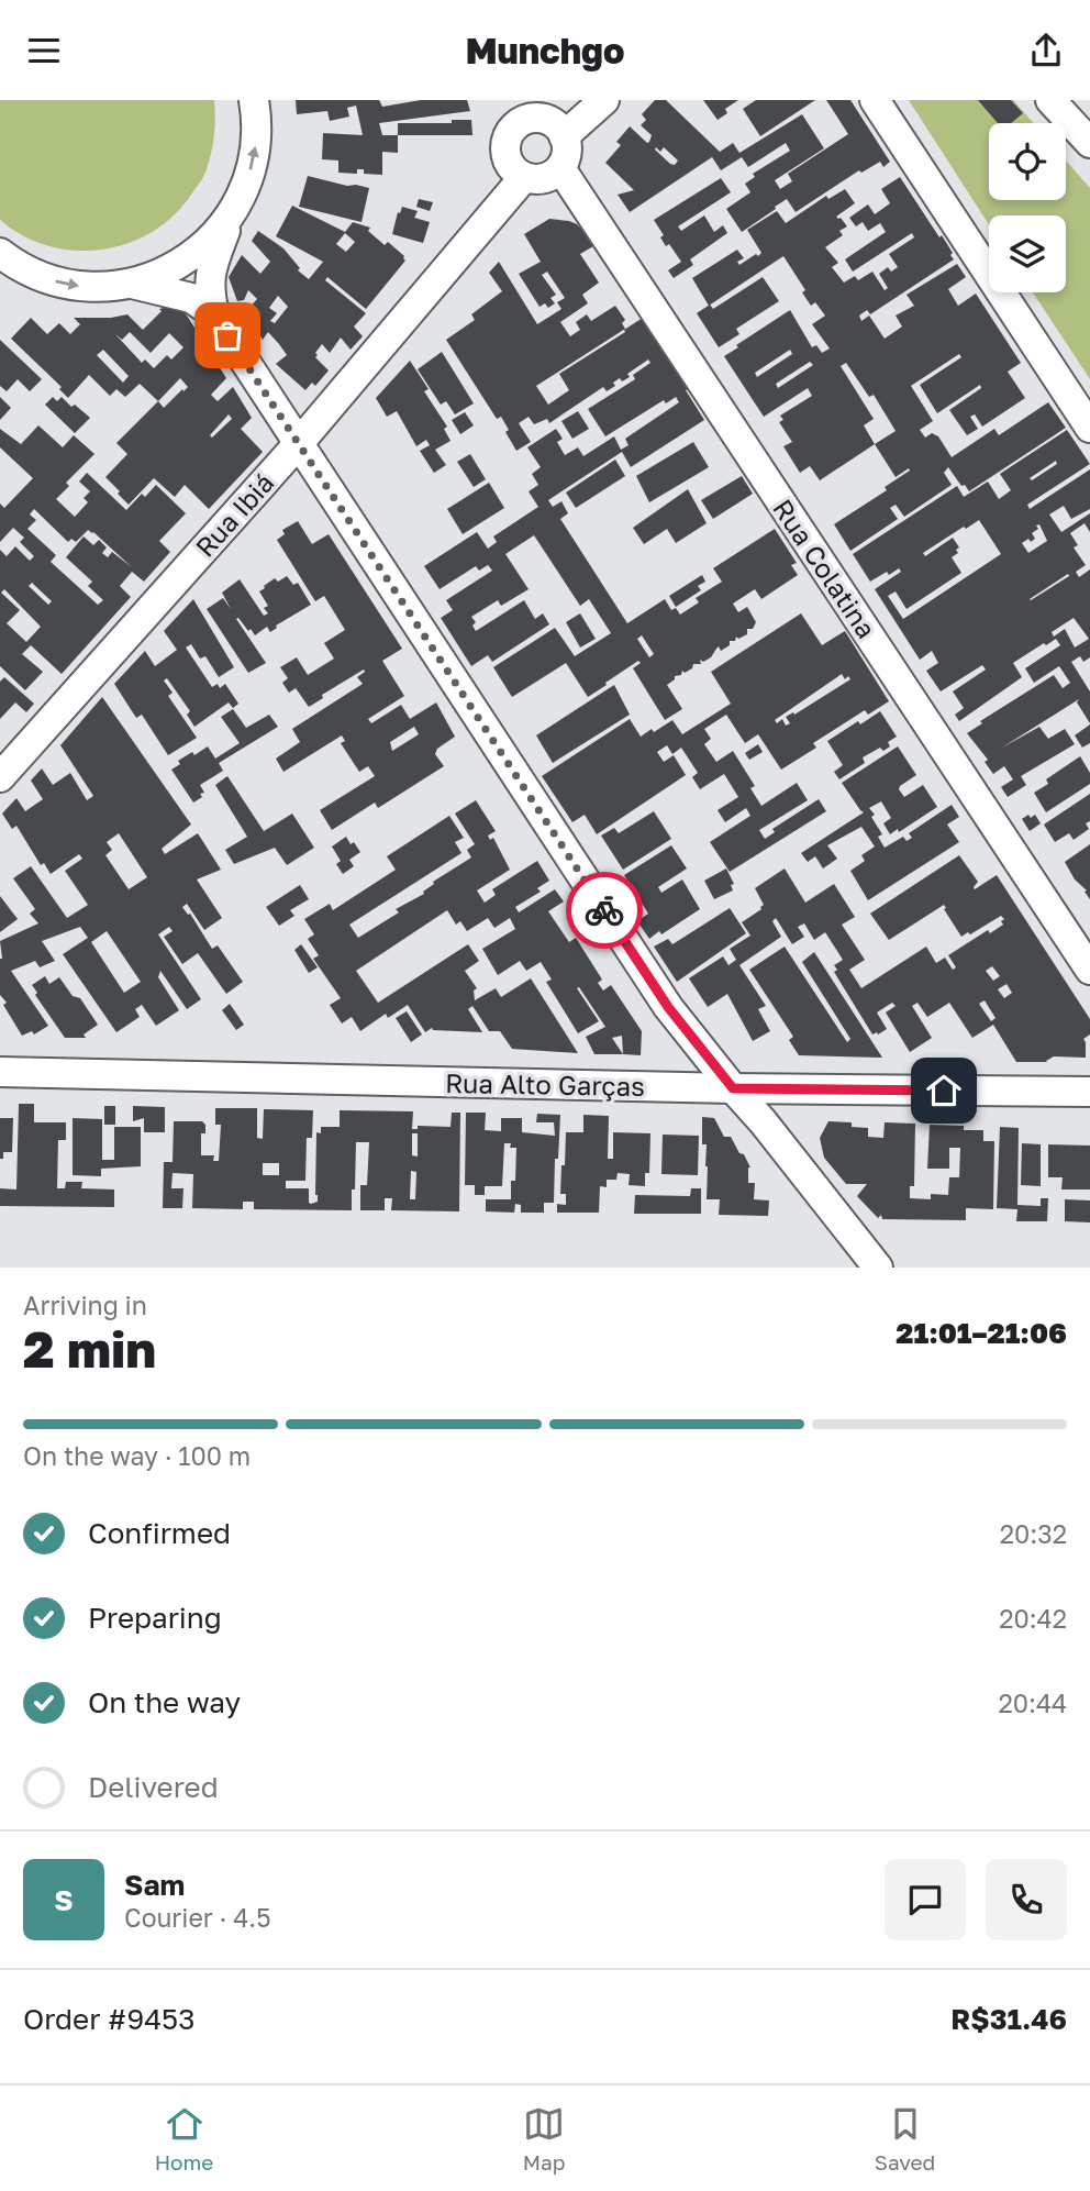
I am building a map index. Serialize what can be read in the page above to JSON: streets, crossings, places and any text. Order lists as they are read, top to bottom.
{
  "streets": {
    "street": ["Rua Ibiá", "Rua Colatina", "Rua Alto Garças"]
  },
  "crossings": [
    ["Rua Ibiá", "Rua Colatina"]
  ],
  "page": {
    "header": "Munchgo",
    "heading": ["2 min", "Arriving in", "21:01–21:06"],
    "panel": [
      "Sam",
      "Courier · 4.5",
      "Order #9453",
      "R$31.46"
    ],
    "bar": "On the way · 100 m",
    "list": [
      ["Confirmed", "20:32"],
      ["Preparing", "20:42"],
      ["On the way", "20:44"],
      "Delivered"
    ],
    "round": "S",
    "tabs": ["Home", "Map", "Saved"]
  }
}
